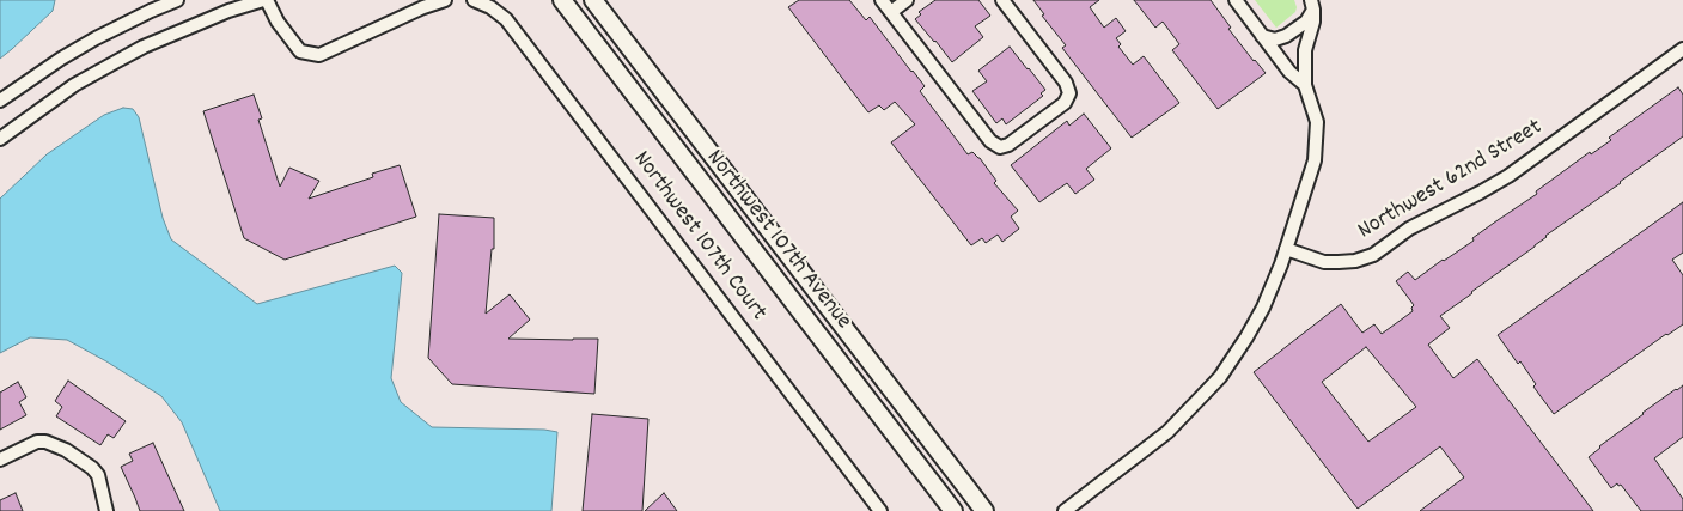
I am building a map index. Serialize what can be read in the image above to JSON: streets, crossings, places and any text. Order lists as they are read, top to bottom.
{
  "streets": {
    "main road": ["Northwest 107th Avenue"],
    "street": ["Northwest 62nd Street", "Northwest 107th Court"]
  }
}
